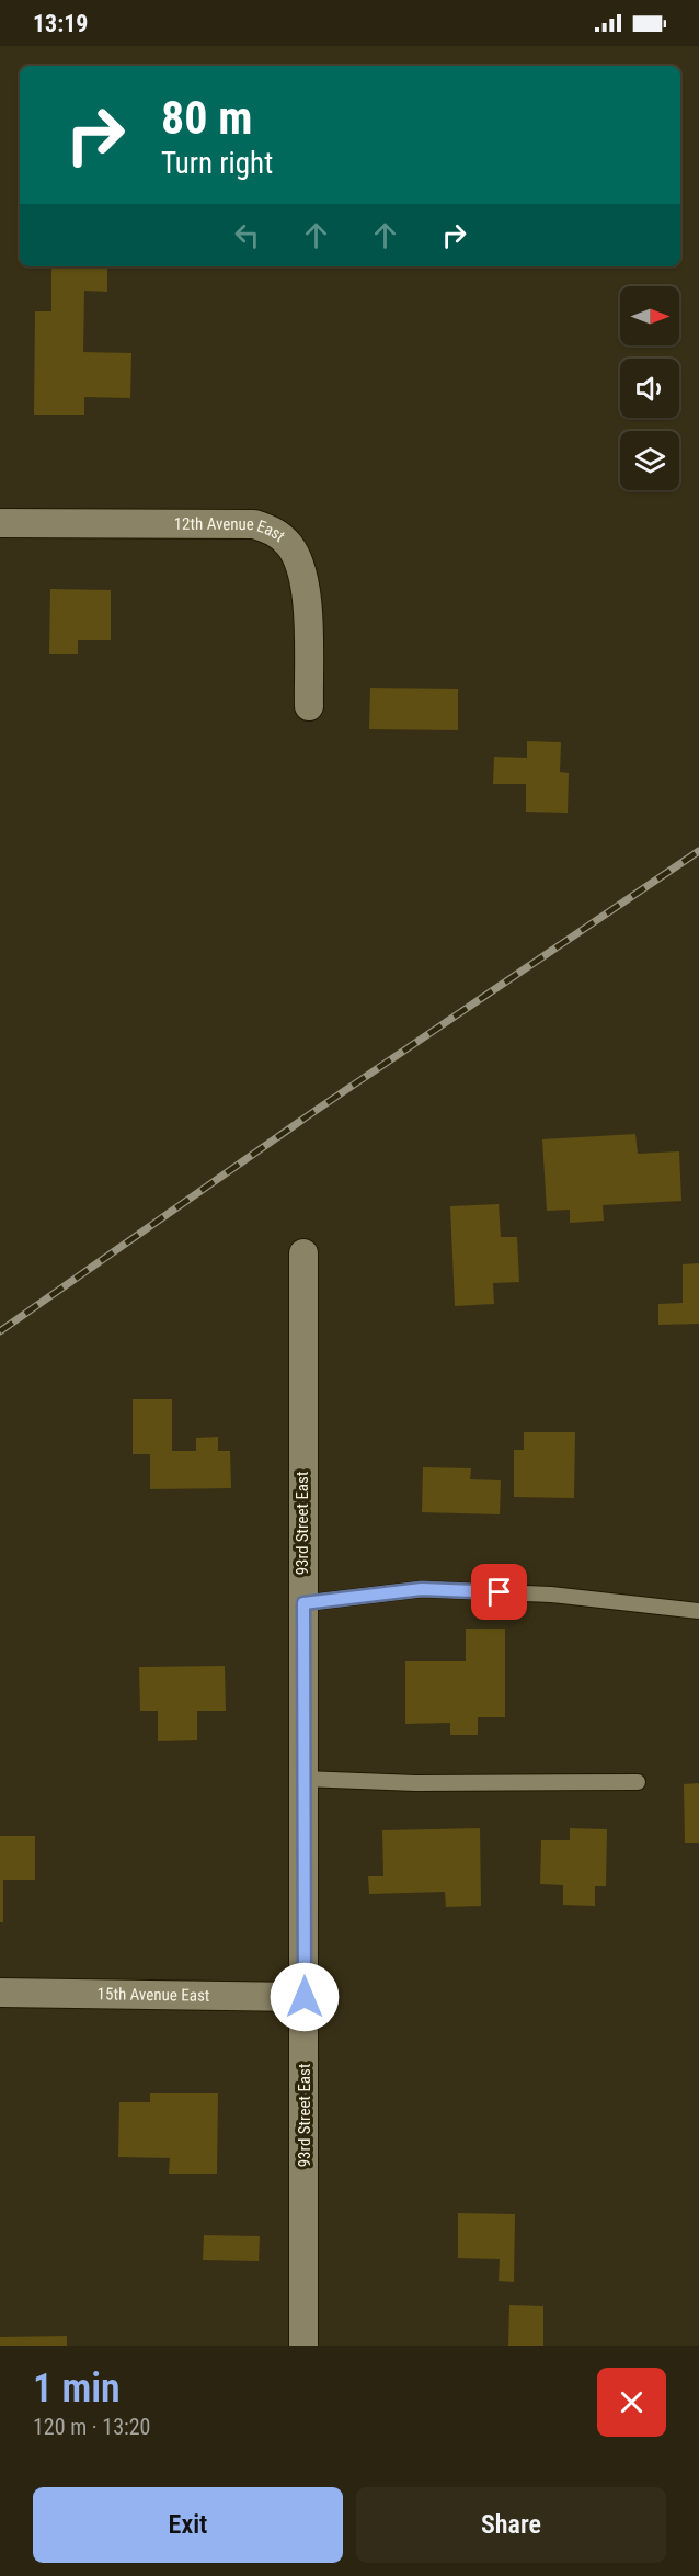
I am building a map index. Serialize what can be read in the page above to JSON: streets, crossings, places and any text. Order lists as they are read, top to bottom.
{
  "streets": {
    "street": ["12th Avenue East", "93rd Street East", "15th Avenue East"]
  },
  "crossings": [
    ["93rd Street East", "15th Avenue East"]
  ],
  "north": "right",
  "page": {
    "status": "13:19",
    "turn": ["80 m", "Turn right"],
    "heading": ["1 min", "120 m · 13:20"],
    "buttons": ["Exit", "Share"]
  }
}
